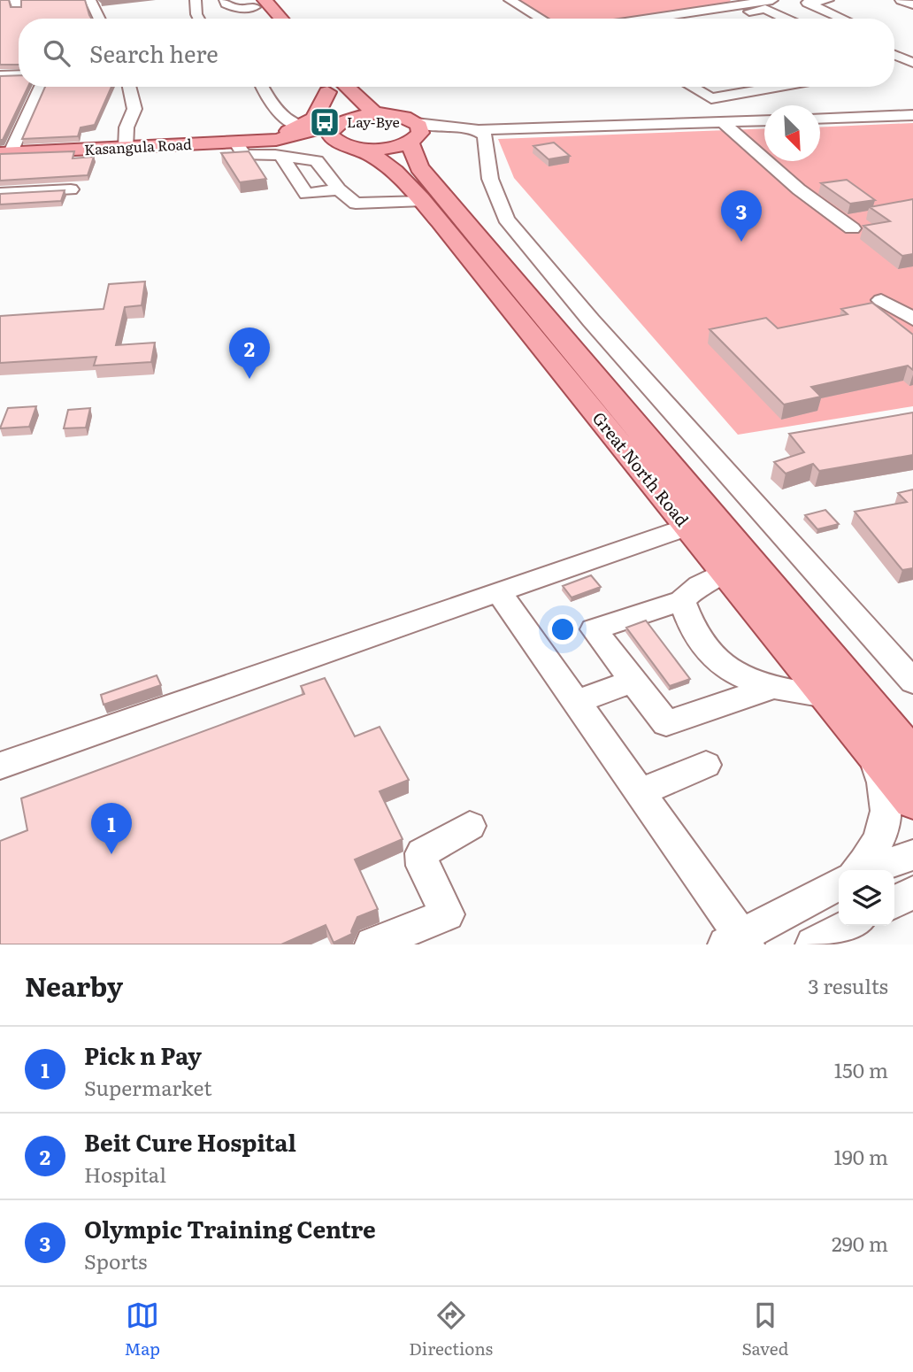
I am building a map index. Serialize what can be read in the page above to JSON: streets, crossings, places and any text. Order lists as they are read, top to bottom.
{
  "streets": {
    "main road": ["Kasangula Road", "Great North Road"]
  },
  "crossings": [
    ["Kasangula Road", "Great North Road"]
  ],
  "places": {
    "bus stop": ["Lay-Bye"]
  },
  "north": "bottom right",
  "page": {
    "search": "Search here",
    "pins": ["3", "2", "1"],
    "heading": ["Nearby", "3 results"],
    "list": [
      {
        "mark": "1",
        "name": "Pick n Pay",
        "note": "Supermarket",
        "value": "150 m"
      },
      {
        "mark": "2",
        "name": "Beit Cure Hospital",
        "note": "Hospital",
        "value": "190 m"
      },
      {
        "mark": "3",
        "name": "Olympic Training Centre",
        "note": "Sports",
        "value": "290 m"
      }
    ],
    "nav": ["Map", "Directions", "Saved"]
  }
}
